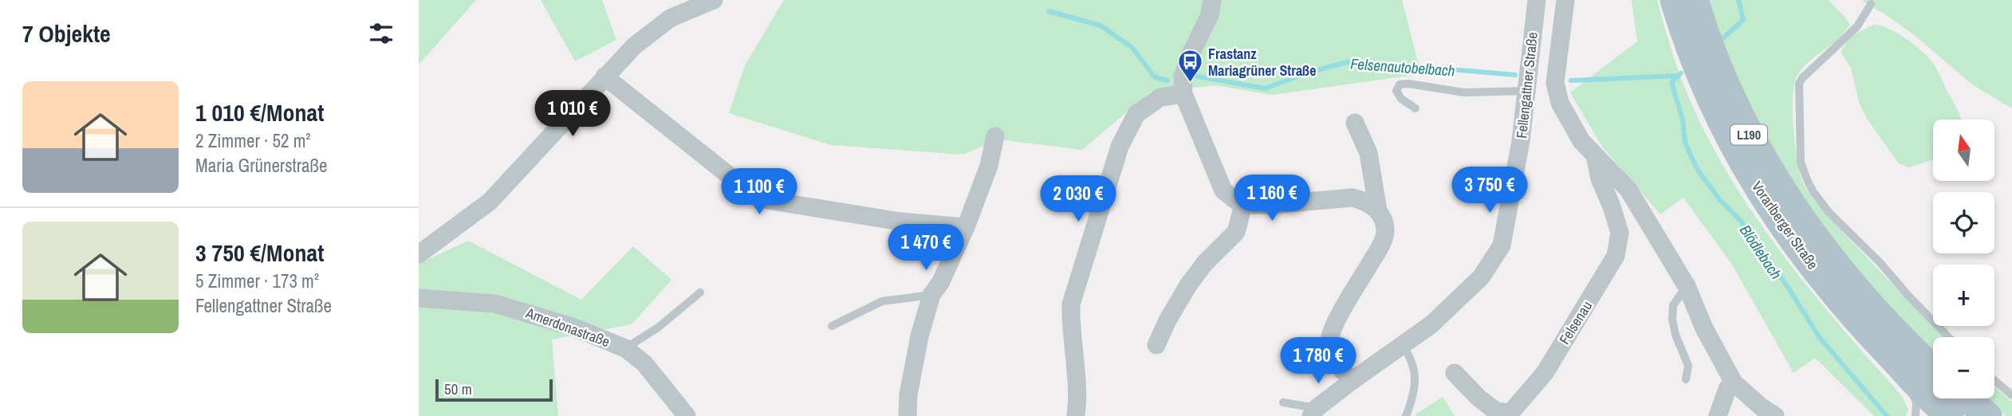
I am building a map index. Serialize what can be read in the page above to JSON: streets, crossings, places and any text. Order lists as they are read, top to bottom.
{
  "streets": {
    "main road": ["L190", "Vorarlberger Straße"],
    "street": ["Fellengattner Straße", "Felsenau", "Amerdonastraße"]
  },
  "water": ["Felsenautobelbach", "Blödlebach"],
  "places": {
    "bus stop": ["Frastanz Mariagrüner Straße"]
  },
  "scale_bar": "50 m",
  "north": "top",
  "page": {
    "heading": "7 Objekte",
    "list": [
      {
        "name": "1 010 €/Monat",
        "note": "2 Zimmer · 52 m² · Maria Grünerstraße"
      },
      {
        "name": "3 750 €/Monat",
        "note": "5 Zimmer · 173 m² · Fellengattner Straße"
      }
    ],
    "price": [
      "1 010 €",
      "3 750 €",
      "1 100 €",
      "1 160 €",
      "2 030 €",
      "1 470 €",
      "1 780 €"
    ],
    "map_buttons": ["+", "−"],
    "scale": "50 m"
  }
}
